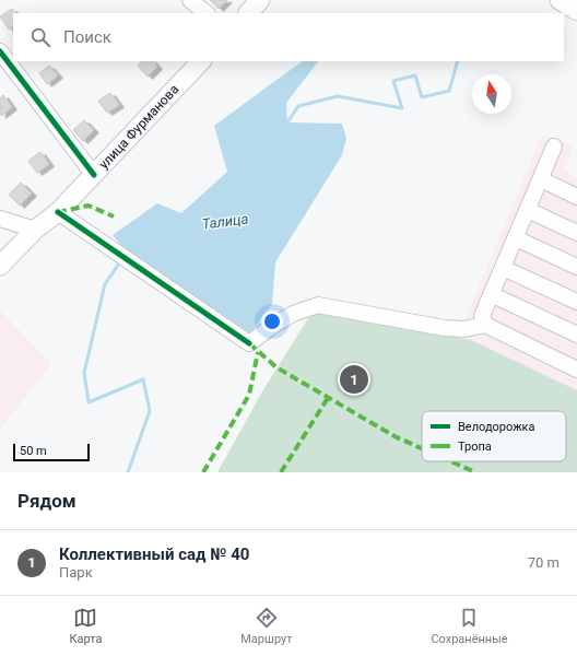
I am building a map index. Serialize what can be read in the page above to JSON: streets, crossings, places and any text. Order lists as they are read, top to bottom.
{
  "streets": {
    "main road": ["улица Фурманова"]
  },
  "water": ["Талица"],
  "legend": ["Велодорожка", "Тропа"],
  "scale_bar": "50 m",
  "north": "top",
  "page": {
    "search": "Поиск",
    "pins": "1",
    "scale": "50 m",
    "heading": "Рядом",
    "list": [
      {
        "mark": "1",
        "name": "Коллективный сад № 40",
        "note": "Парк",
        "value": "70 m"
      }
    ],
    "nav": ["Карта", "Маршрут", "Сохранённые"]
  }
}
